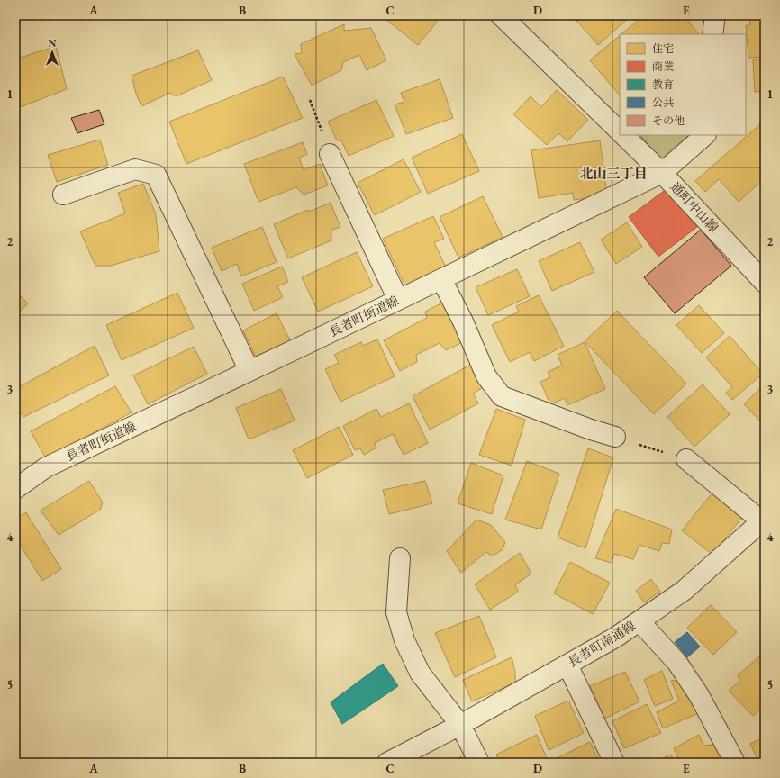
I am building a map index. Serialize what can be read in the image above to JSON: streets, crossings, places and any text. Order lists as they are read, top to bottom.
{
  "streets": {
    "street": ["通町中山線", "長者町街道線", "長者町南通線"]
  },
  "crossings": [
    ["通町中山線", "長者町街道線"]
  ],
  "districts": ["北山三丁目"],
  "legend": [
    "住宅",
    "商業",
    "教育",
    "公共",
    "その他"
  ],
  "north": "top",
  "grid": {
    "columns": [
      "A",
      "B",
      "C",
      "D",
      "E"
    ],
    "rows": [
      "1",
      "2",
      "3",
      "4",
      "5"
    ]
  }
}
